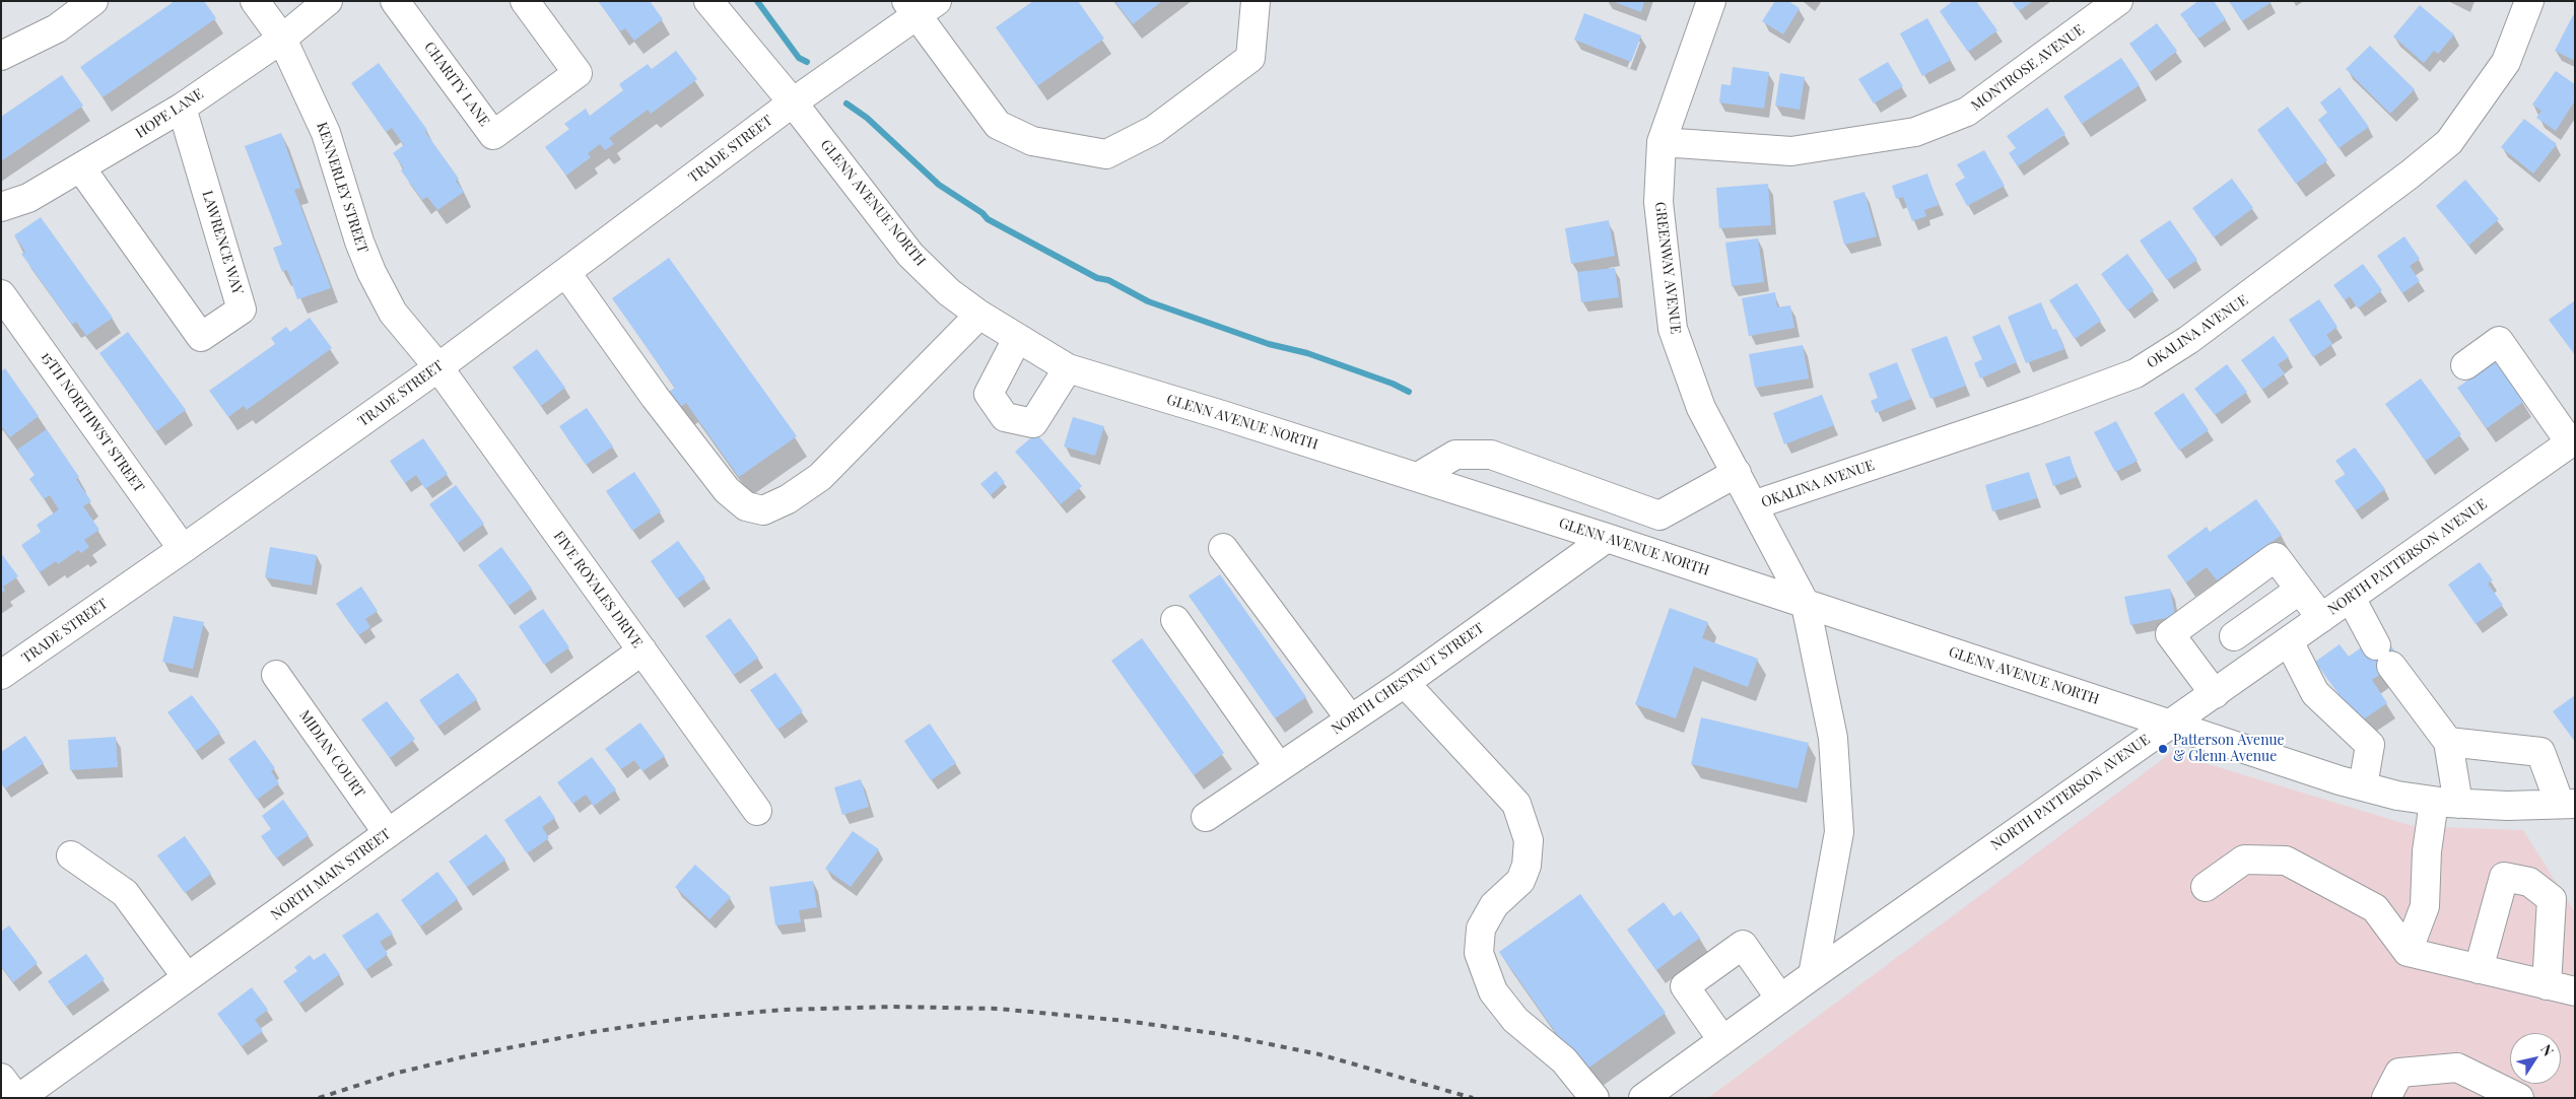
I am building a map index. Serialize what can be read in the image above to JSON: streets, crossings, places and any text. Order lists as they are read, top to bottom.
{
  "streets": {
    "street": [
      "MONTROSE AVENUE",
      "CHARITY LANE",
      "HOPE LANE",
      "TRADE STREET",
      "KENNERLEY STREET",
      "GLENN AVENUE NORTH",
      "LAWRENCE WAY",
      "GREENWAY AVENUE",
      "OKALINA AVENUE",
      "15TH NORTHWST STREET",
      "NORTH PATTERSON AVENUE",
      "FIVE ROYALES DRIVE",
      "NORTH CHESTNUT STREET",
      "MIDIAN COURT",
      "NORTH MAIN STREET"
    ]
  },
  "crossings": [
    ["MONTROSE AVENUE", "GREENWAY AVENUE"],
    ["HOPE LANE", "KENNERLEY STREET"],
    ["HOPE LANE", "LAWRENCE WAY"],
    ["TRADE STREET", "KENNERLEY STREET"],
    ["TRADE STREET", "GLENN AVENUE NORTH"],
    ["TRADE STREET", "15TH NORTHWST STREET"],
    ["TRADE STREET", "FIVE ROYALES DRIVE"],
    ["KENNERLEY STREET", "FIVE ROYALES DRIVE"],
    ["GLENN AVENUE NORTH", "GREENWAY AVENUE"],
    ["GLENN AVENUE NORTH", "NORTH PATTERSON AVENUE"],
    ["GLENN AVENUE NORTH", "NORTH CHESTNUT STREET"],
    ["GREENWAY AVENUE", "OKALINA AVENUE"],
    ["GREENWAY AVENUE", "NORTH PATTERSON AVENUE"],
    ["FIVE ROYALES DRIVE", "NORTH MAIN STREET"],
    ["MIDIAN COURT", "NORTH MAIN STREET"]
  ],
  "places": ["Patterson Avenue & Glenn Avenue"],
  "north": "top right"
}
